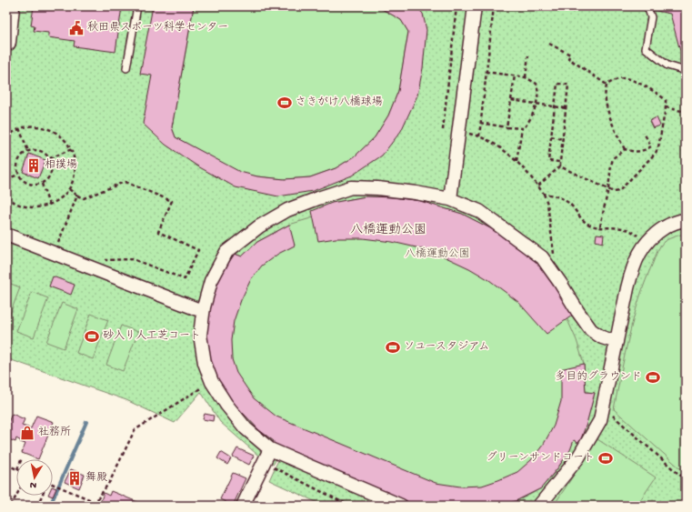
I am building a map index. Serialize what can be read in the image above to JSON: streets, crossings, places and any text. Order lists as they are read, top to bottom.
{
  "districts": ["八橋運動公園"],
  "parks": ["八橋運動公園"],
  "places": {
    "public building": ["秋田県スポーツ科学センター"],
    "sports": [
      "さきがけ八橋球場",
      "砂入り人工芝コート",
      "ソユースタジアム",
      "多目的グラウンド",
      "グリーンサンドコート"
    ],
    "building": ["相撲場", "舞殿"],
    "shop": ["社務所"]
  },
  "north": "bottom"
}
